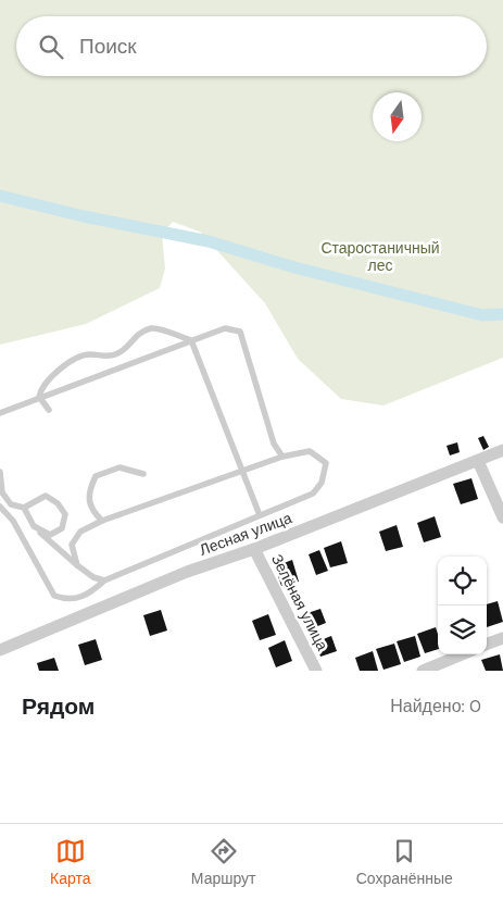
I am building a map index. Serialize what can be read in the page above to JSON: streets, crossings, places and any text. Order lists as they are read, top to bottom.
{
  "streets": {
    "street": ["Лесная улица", "Зелёная улица"]
  },
  "crossings": [
    ["Лесная улица", "Зелёная улица"]
  ],
  "parks": ["Старостаничный лес"],
  "north": "bottom",
  "page": {
    "search": "Поиск",
    "heading": ["Рядом", "Найдено: 0"],
    "nav": ["Карта", "Маршрут", "Сохранённые"]
  }
}
